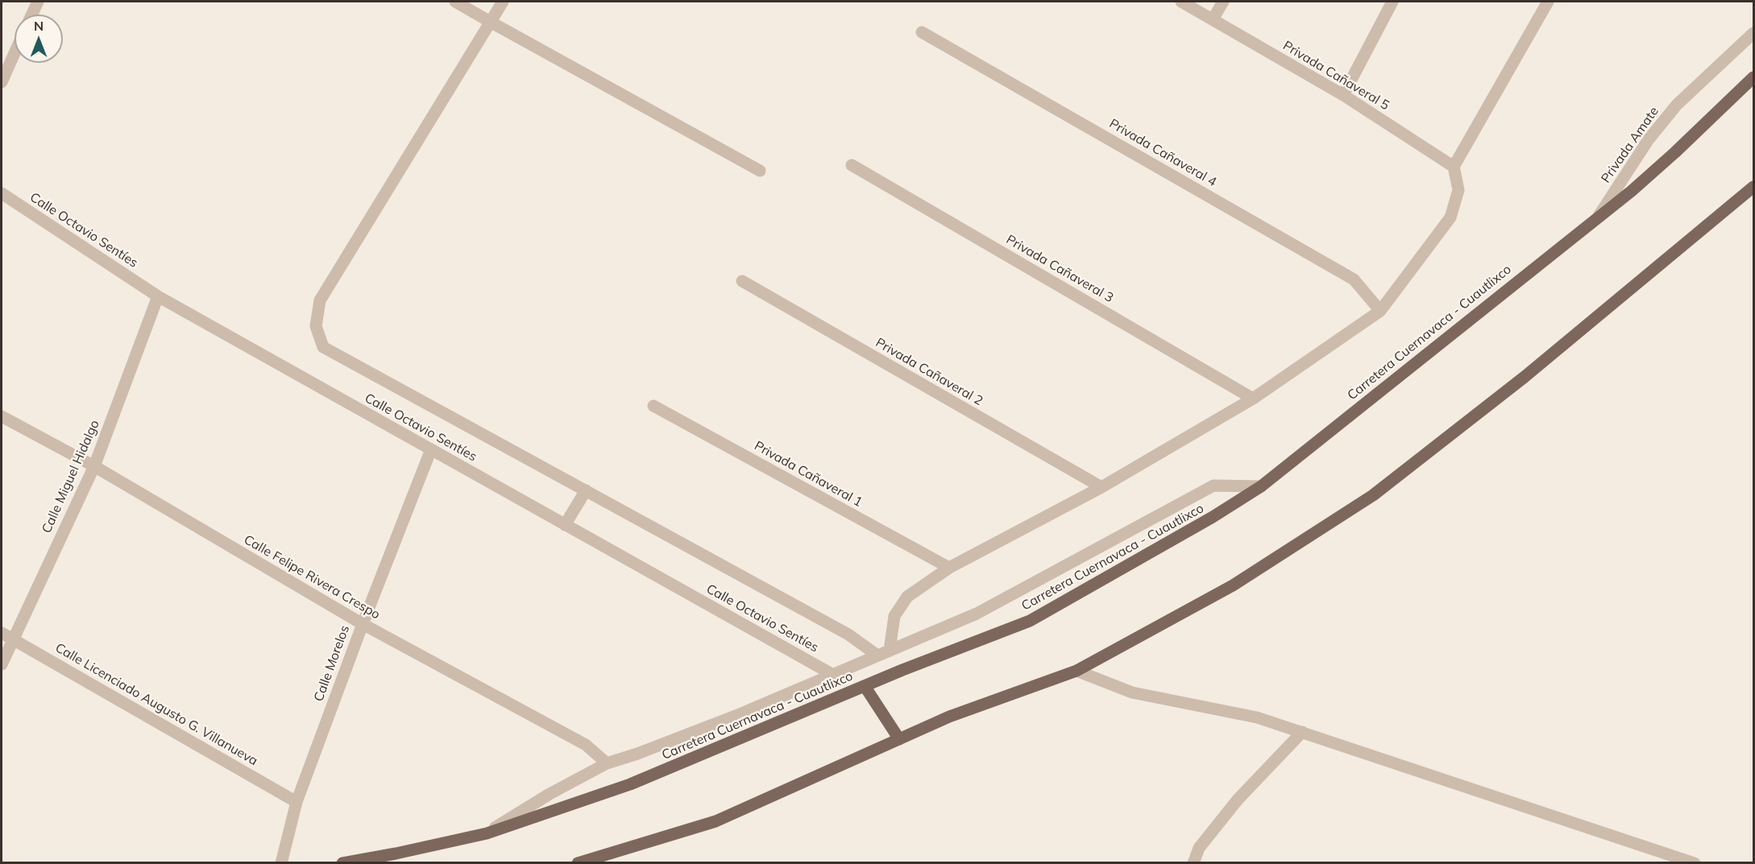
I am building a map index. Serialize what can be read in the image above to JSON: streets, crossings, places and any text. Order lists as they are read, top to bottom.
{
  "streets": {
    "main road": ["Carretera Cuernavaca - Cuautlixco"],
    "street": [
      "Privada Cañaveral 5",
      "Privada Amate",
      "Privada Cañaveral 4",
      "Calle Octavio Sentíes",
      "Privada Cañaveral 3",
      "Privada Cañaveral 2",
      "Privada Cañaveral 1",
      "Calle Miguel Hidalgo",
      "Calle Felipe Rivera Crespo",
      "Calle Morelos",
      "Calle Licenciado Augusto G. Villanueva"
    ]
  },
  "crossings": [
    ["Privada Amate", "Carretera Cuernavaca - Cuautlixco"],
    ["Calle Octavio Sentíes", "Calle Miguel Hidalgo"],
    ["Calle Octavio Sentíes", "Calle Morelos"],
    ["Calle Miguel Hidalgo", "Calle Felipe Rivera Crespo"],
    ["Calle Miguel Hidalgo", "Calle Licenciado Augusto G. Villanueva"],
    ["Calle Felipe Rivera Crespo", "Calle Morelos"],
    ["Calle Morelos", "Calle Licenciado Augusto G. Villanueva"]
  ],
  "north": "top"
}
